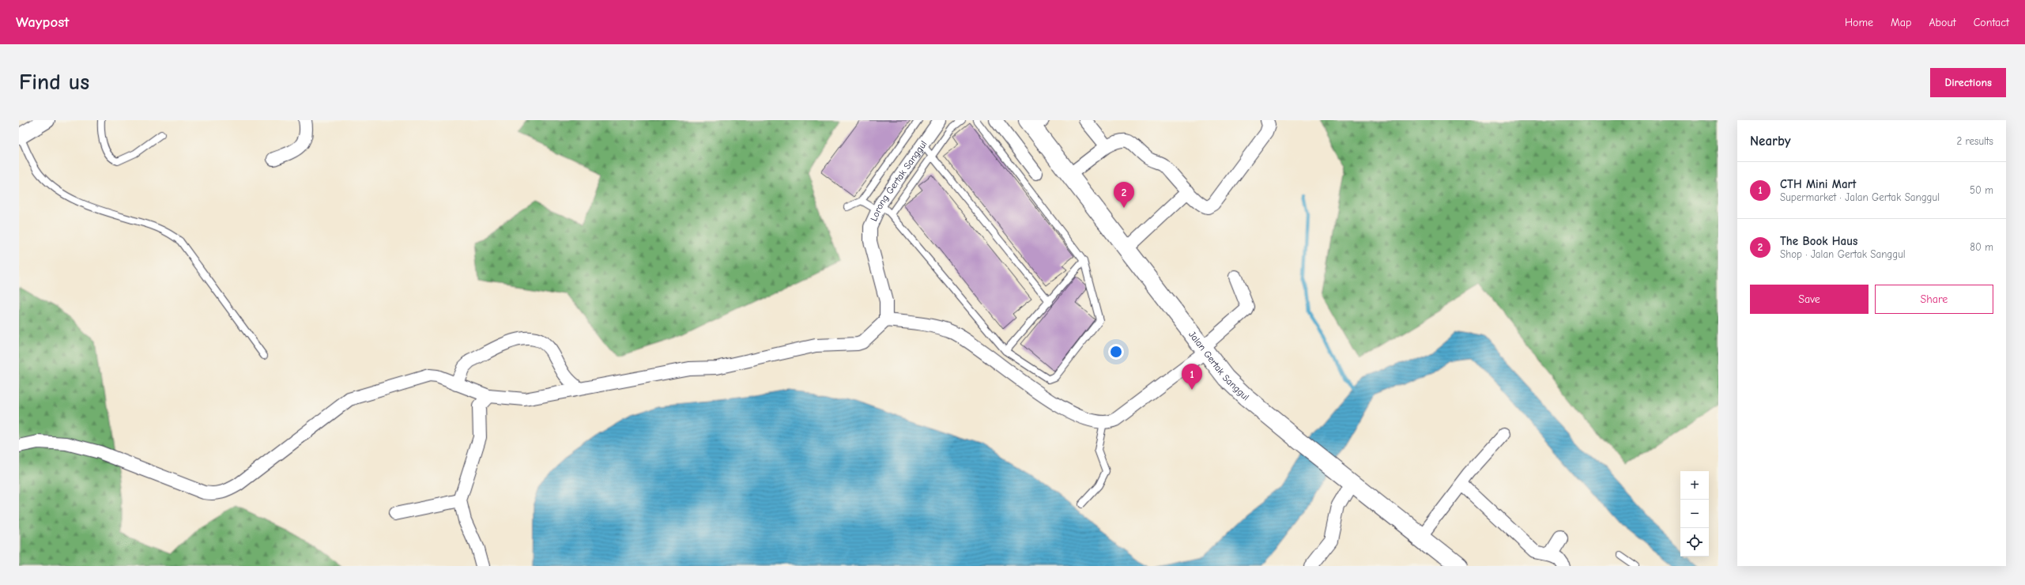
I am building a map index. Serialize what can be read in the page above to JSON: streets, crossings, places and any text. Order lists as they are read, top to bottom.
{
  "streets": {
    "main road": ["Jalan Gertak Sanggul"],
    "street": ["Lorong Gertak Sanggul"]
  },
  "page": {
    "header": "Waypost",
    "nav": [
      "Home",
      "Map",
      "About",
      "Contact"
    ],
    "buttons": [
      "Directions",
      ["Save", "Share"]
    ],
    "title": "Find us",
    "heading": ["Nearby", "2 results"],
    "list": [
      {
        "mark": "1",
        "name": "CTH Mini Mart",
        "note": "Supermarket · Jalan Gertak Sanggul",
        "value": "50 m"
      },
      {
        "mark": "2",
        "name": "The Book Haus",
        "note": "Shop · Jalan Gertak Sanggul",
        "value": "80 m"
      }
    ],
    "pins": ["2", "1"],
    "map_buttons": ["+", "−"]
  }
}
